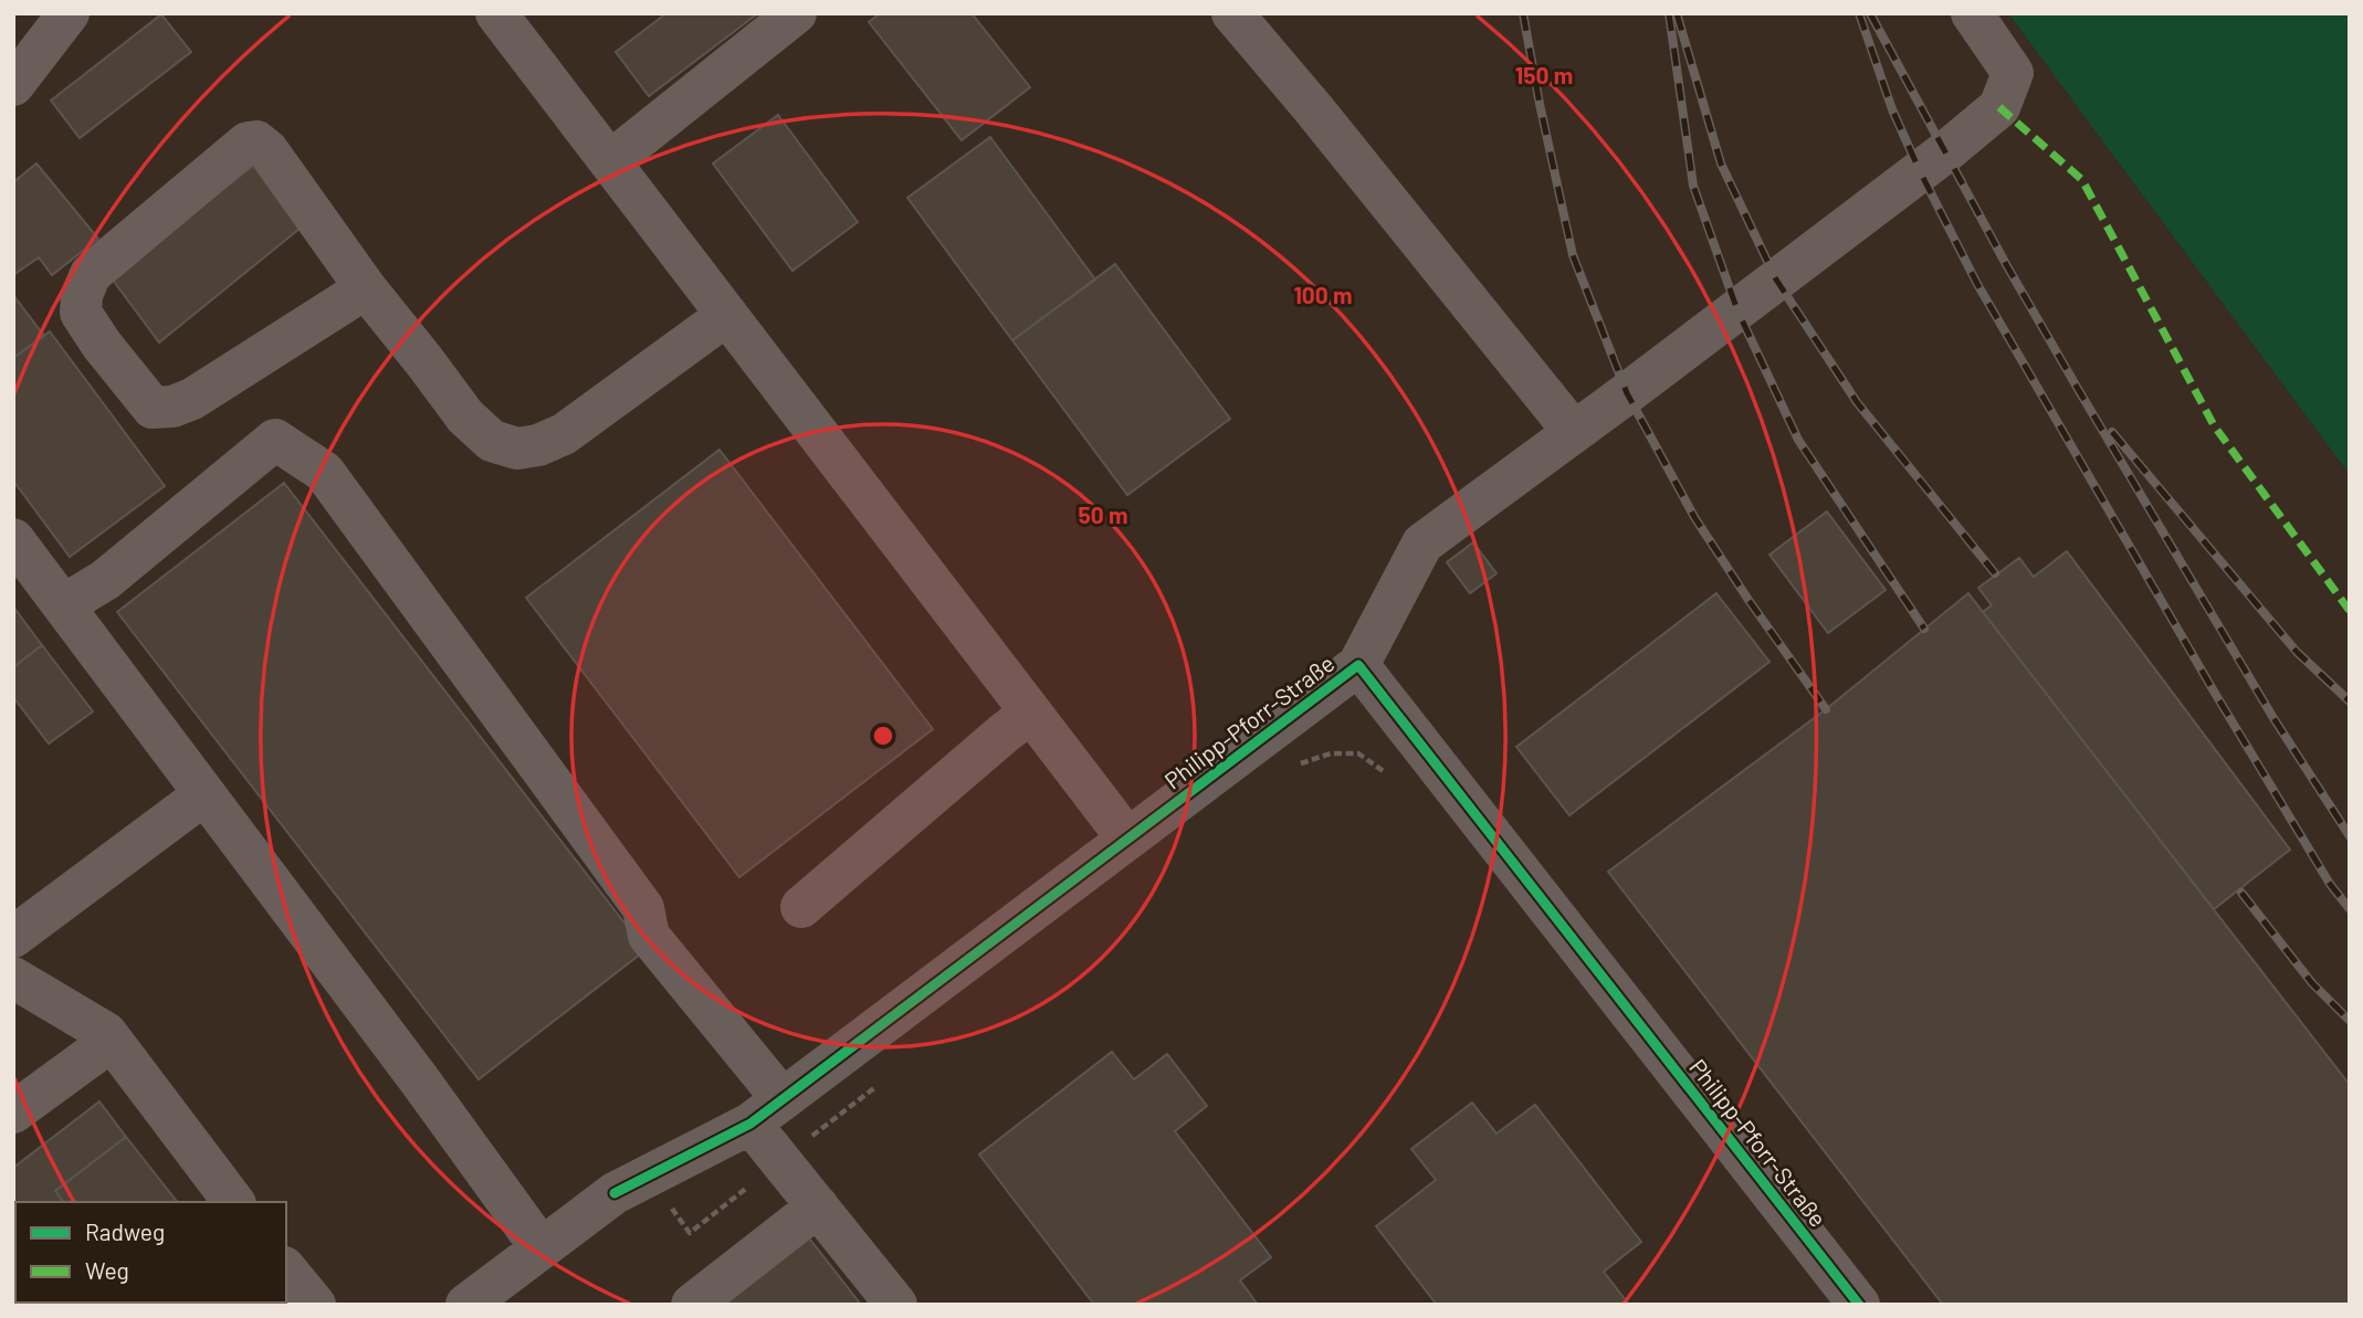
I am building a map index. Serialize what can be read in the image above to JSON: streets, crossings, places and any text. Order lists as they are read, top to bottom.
{
  "streets": {
    "street": ["Philipp-Pforr-Straße"]
  },
  "legend": ["Radweg", "Weg"],
  "rings": ["150 m", "100 m", "50 m"]
}
